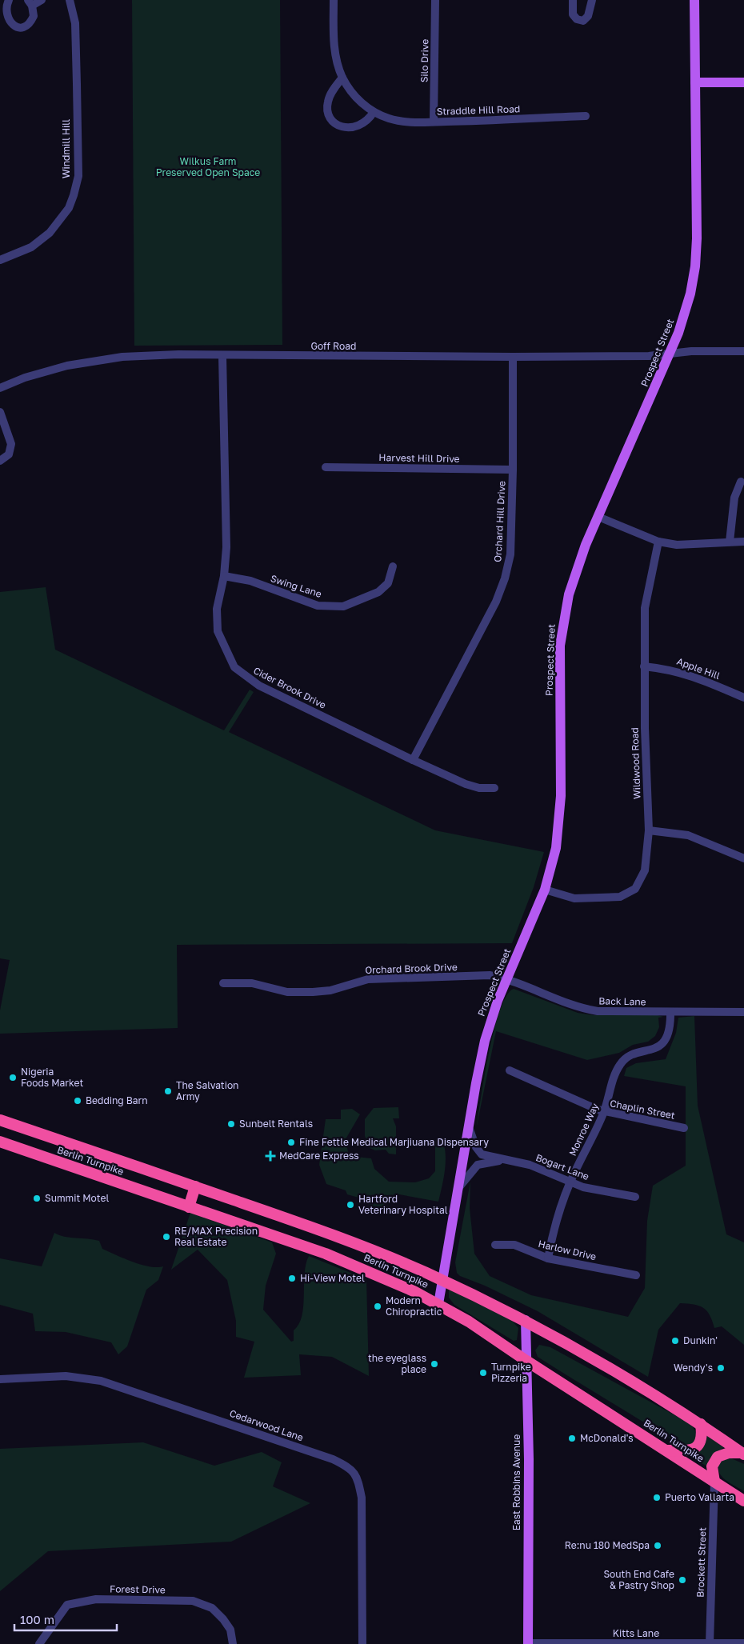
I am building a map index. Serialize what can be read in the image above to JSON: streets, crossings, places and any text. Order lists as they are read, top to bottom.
{
  "streets": {
    "highway": ["Berlin Turnpike"],
    "main road": ["Prospect Street", "East Robbins Avenue"],
    "street": [
      "Silo Drive",
      "Straddle Hill Road",
      "Windmill Hill",
      "Goff Road",
      "Harvest Hill Drive",
      "Orchard Hill Drive",
      "Swing Lane",
      "Apple Hill",
      "Cider Brook Drive",
      "Wildwood Road",
      "Orchard Brook Drive",
      "Back Lane",
      "Chaplin Street",
      "Monroe Way",
      "Bogart Lane",
      "Harlow Drive",
      "Cedarwood Lane",
      "Brockett Street",
      "Forest Drive",
      "Kitts Lane"
    ]
  },
  "crossings": [
    ["Silo Drive", "Straddle Hill Road"],
    ["Goff Road", "Prospect Street"],
    ["Goff Road", "Orchard Hill Drive"],
    ["Goff Road", "Cider Brook Drive"],
    ["Prospect Street", "Wildwood Road"],
    ["Prospect Street", "Orchard Brook Drive"],
    ["Prospect Street", "Back Lane"],
    ["Prospect Street", "Berlin Turnpike"],
    ["Prospect Street", "Bogart Lane"],
    ["Harvest Hill Drive", "Orchard Hill Drive"],
    ["Orchard Hill Drive", "Cider Brook Drive"],
    ["Swing Lane", "Cider Brook Drive"],
    ["Apple Hill", "Wildwood Road"],
    ["Orchard Brook Drive", "Back Lane"],
    ["Back Lane", "Monroe Way"],
    ["Chaplin Street", "Monroe Way"],
    ["Monroe Way", "Bogart Lane"],
    ["Monroe Way", "Harlow Drive"],
    ["Berlin Turnpike", "East Robbins Avenue"],
    ["Berlin Turnpike", "Brockett Street"],
    ["East Robbins Avenue", "Kitts Lane"],
    ["Brockett Street", "Kitts Lane"]
  ],
  "parks": ["Wilkus Farm Preserved Open Space"],
  "places": {
    "other": [
      "Nigeria Foods Market",
      "The Salvation Army",
      "Bedding Barn",
      "Sunbelt Rentals",
      "Fine Fettle Medical Marjiuana Dispensary",
      "Summit Motel",
      "Hartford Veterinary Hospital",
      "RE/MAX Precision Real Estate",
      "Hi-View Motel",
      "Modern Chiropractic",
      "Dunkin'",
      "the eyeglass place",
      "Wendy's",
      "Turnpike Pizzeria",
      "McDonald's",
      "Puerto Vallarta",
      "Re:nu 180 MedSpa",
      "South End Cafe & Pastry Shop"
    ],
    "health": ["MedCare Express"]
  },
  "scale_bar": "100 m"
}
